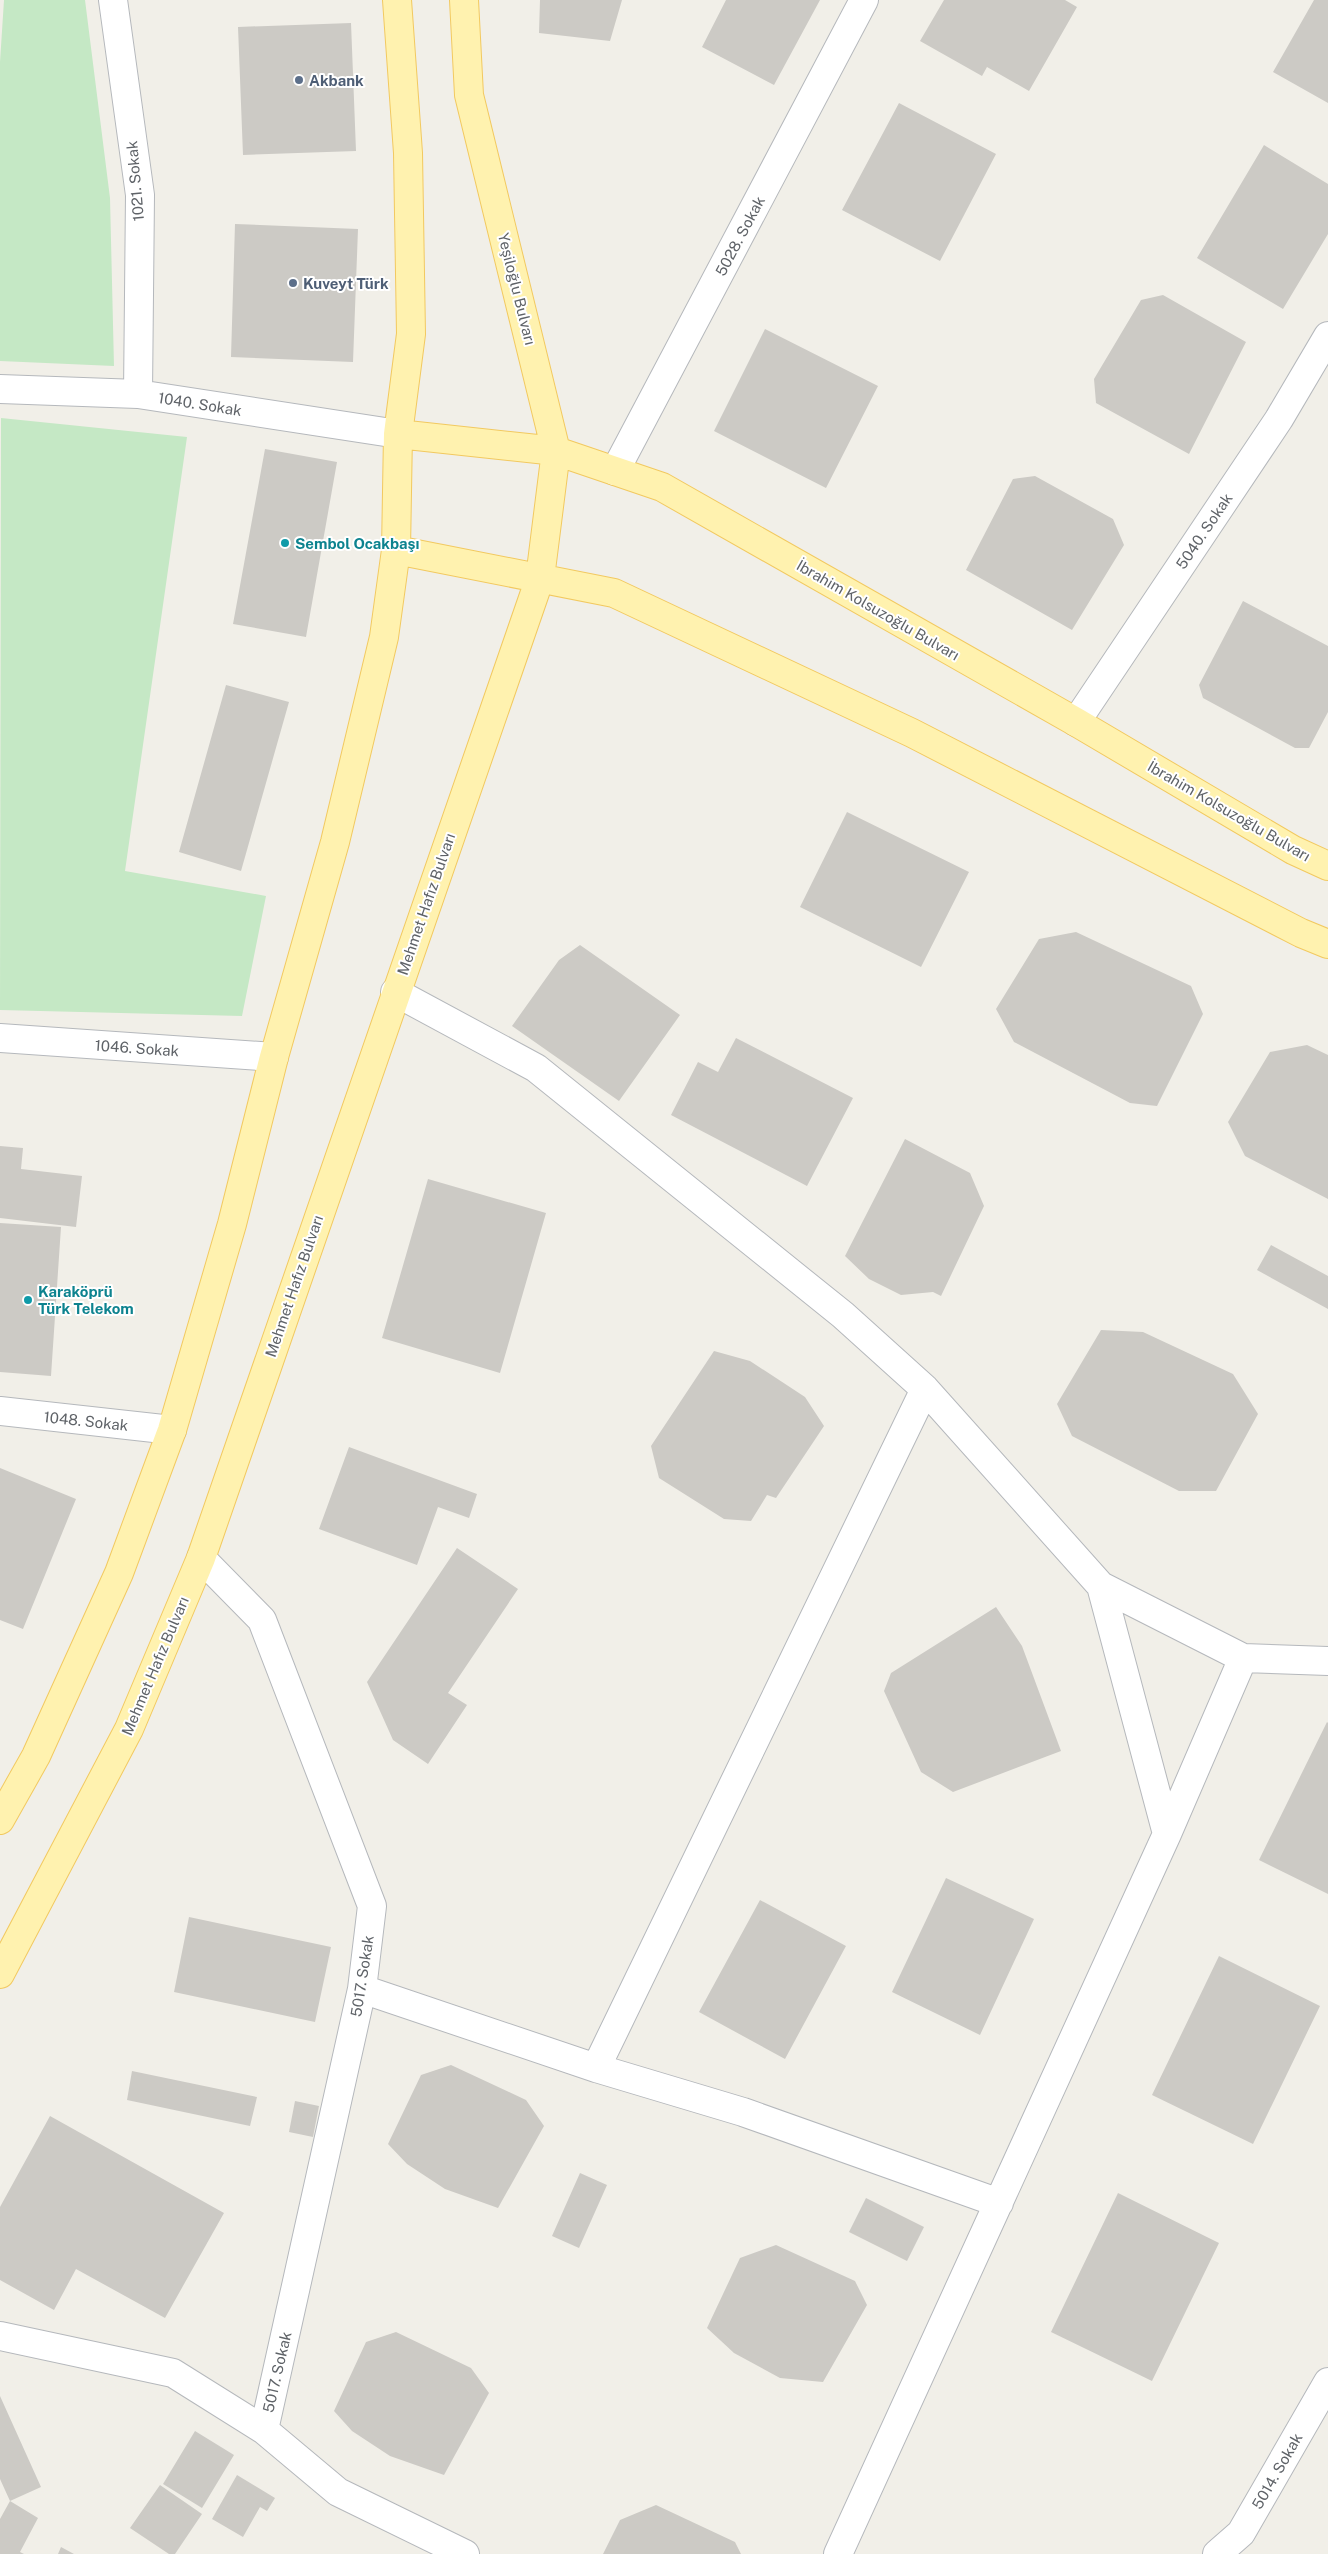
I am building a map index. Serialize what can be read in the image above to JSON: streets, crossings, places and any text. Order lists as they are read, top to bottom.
{
  "streets": {
    "main road": ["Yeşiloğlu Bulvarı", "İbrahim Kolsuzoğlu Bulvarı", "Mehmet Hafız Bulvarı"],
    "street": [
      "1021. Sokak",
      "5028. Sokak",
      "1040. Sokak",
      "5040. Sokak",
      "1046. Sokak",
      "1048. Sokak",
      "5017. Sokak",
      "5014. Sokak"
    ]
  },
  "crossings": [
    ["1021. Sokak", "1040. Sokak"],
    ["5028. Sokak", "İbrahim Kolsuzoğlu Bulvarı"],
    ["Yeşiloğlu Bulvarı", "İbrahim Kolsuzoğlu Bulvarı"],
    ["Yeşiloğlu Bulvarı", "Mehmet Hafız Bulvarı"],
    ["1040. Sokak", "İbrahim Kolsuzoğlu Bulvarı"],
    ["5040. Sokak", "İbrahim Kolsuzoğlu Bulvarı"],
    ["Mehmet Hafız Bulvarı", "5017. Sokak"]
  ],
  "places": [
    "Akbank",
    "Kuveyt Türk",
    "Sembol Ocakbaşı",
    "Karaköprü Türk Telekom"
  ]
}
